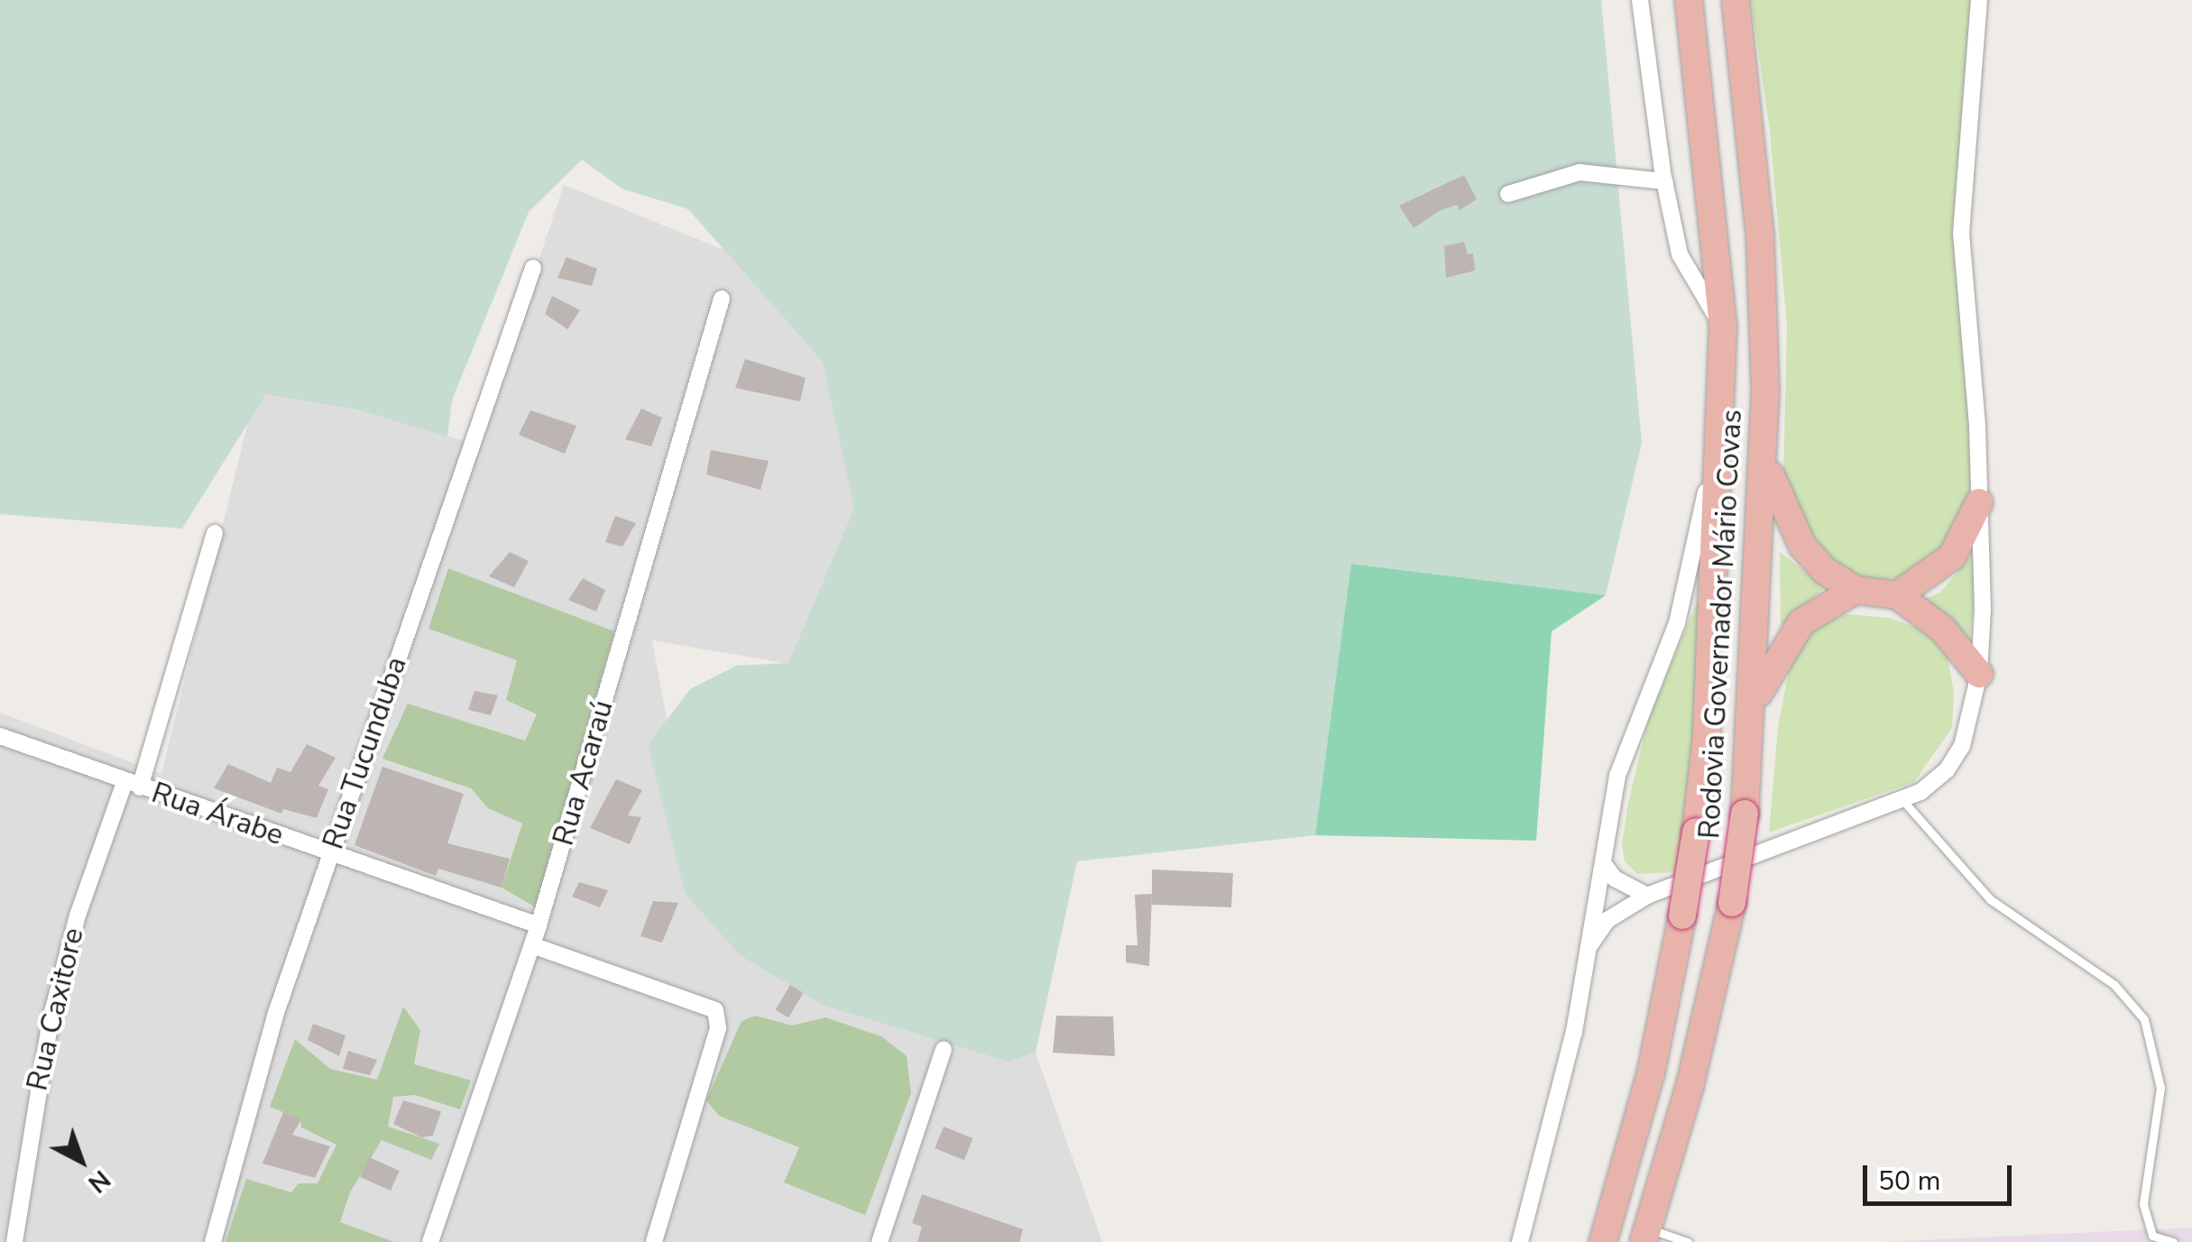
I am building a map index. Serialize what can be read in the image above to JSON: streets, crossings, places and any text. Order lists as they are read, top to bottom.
{
  "streets": {
    "highway": ["Rodovia Governador Mário Covas"],
    "street": [
      "Rua Tucunduba",
      "Rua Acaraú",
      "Rua Árabe",
      "Rua Caxitore"
    ]
  },
  "crossings": [
    ["Rua Tucunduba", "Rua Árabe"],
    ["Rua Acaraú", "Rua Árabe"],
    ["Rua Árabe", "Rua Caxitore"]
  ],
  "scale_bar": "50 m",
  "north": "bottom right"
}
